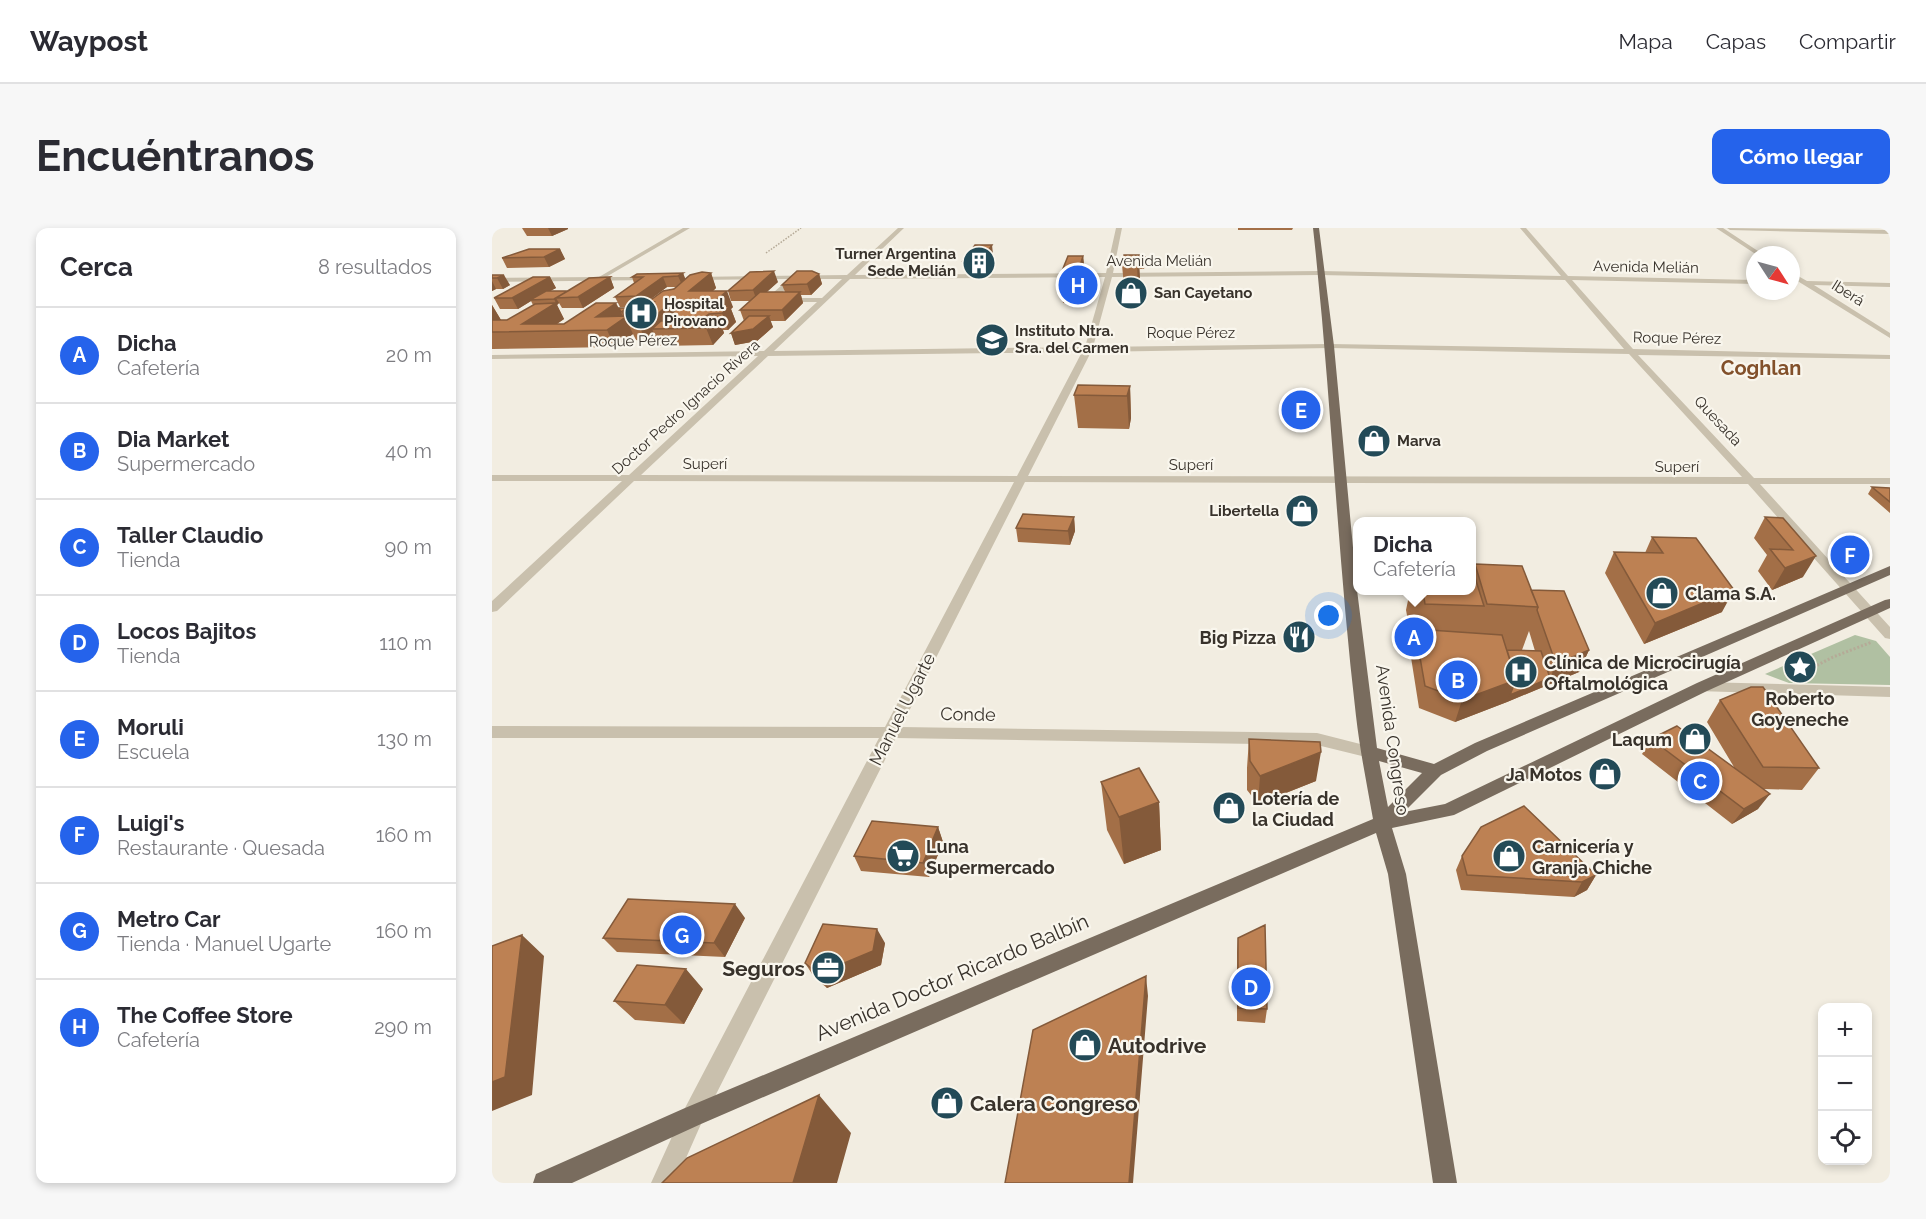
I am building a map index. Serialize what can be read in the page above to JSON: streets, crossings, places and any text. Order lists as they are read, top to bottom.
{
  "streets": {
    "main road": ["Avenida Congreso", "Avenida Doctor Ricardo Balbín"],
    "street": [
      "Avenida Melián",
      "Iberá",
      "Roque Pérez",
      "Doctor Pedro Ignacio Rivera",
      "Quesada",
      "Superí",
      "Manuel Ugarte",
      "Conde"
    ]
  },
  "crossings": [
    ["Avenida Melián", "Doctor Pedro Ignacio Rivera"],
    ["Avenida Melián", "Quesada"],
    ["Avenida Melián", "Manuel Ugarte"],
    ["Avenida Melián", "Avenida Congreso"],
    ["Roque Pérez", "Doctor Pedro Ignacio Rivera"],
    ["Roque Pérez", "Quesada"],
    ["Roque Pérez", "Manuel Ugarte"],
    ["Roque Pérez", "Avenida Congreso"],
    ["Doctor Pedro Ignacio Rivera", "Superí"],
    ["Quesada", "Superí"],
    ["Quesada", "Avenida Doctor Ricardo Balbín"],
    ["Superí", "Manuel Ugarte"],
    ["Superí", "Avenida Congreso"],
    ["Manuel Ugarte", "Conde"],
    ["Manuel Ugarte", "Avenida Doctor Ricardo Balbín"],
    ["Conde", "Avenida Congreso"],
    ["Avenida Congreso", "Avenida Doctor Ricardo Balbín"]
  ],
  "districts": ["Coghlan"],
  "places": {
    "building": ["Turner Argentina Sede Melián"],
    "shop": [
      "San Cayetano",
      "Marva",
      "Libertella",
      "Clama S.A.",
      "Laqum",
      "Ja Motos",
      "Lotería de la Ciudad",
      "Carnicería y Granja Chiche",
      "Autodrive",
      "Calera Congreso"
    ],
    "hospital": ["Hospital Pirovano", "Clínica de Microcirugía Oftalmológica"],
    "school or university": ["Instituto Ntra. Sra. del Carmen"],
    "restaurant": ["Big Pizza"],
    "place": ["Roberto Goyeneche"],
    "supermarket": ["Luna Supermercado"],
    "office": ["Seguros"]
  },
  "north": "bottom right",
  "page": {
    "header": "Waypost",
    "nav": ["Mapa", "Capas", "Compartir"],
    "buttons": "Cómo llegar",
    "title": "Encuéntranos",
    "heading": ["Cerca", "8 resultados"],
    "pins": [
      "H",
      "E",
      "F",
      "A",
      "B",
      "C",
      "G",
      "D"
    ],
    "list": [
      {
        "mark": "A",
        "name": "Dicha",
        "note": "Cafetería",
        "value": "20 m"
      },
      {
        "mark": "B",
        "name": "Dia Market",
        "note": "Supermercado",
        "value": "40 m"
      },
      {
        "mark": "C",
        "name": "Taller Claudio",
        "note": "Tienda",
        "value": "90 m"
      },
      {
        "mark": "D",
        "name": "Locos Bajitos",
        "note": "Tienda",
        "value": "110 m"
      },
      {
        "mark": "E",
        "name": "Moruli",
        "note": "Escuela",
        "value": "130 m"
      },
      {
        "mark": "F",
        "name": "Luigi's",
        "note": "Restaurante · Quesada",
        "value": "160 m"
      },
      {
        "mark": "G",
        "name": "Metro Car",
        "note": "Tienda · Manuel Ugarte",
        "value": "160 m"
      },
      {
        "mark": "H",
        "name": "The Coffee Store",
        "note": "Cafetería",
        "value": "290 m"
      }
    ],
    "popup": ["Dicha", "Cafetería"],
    "map_buttons": ["+", "−"]
  }
}
